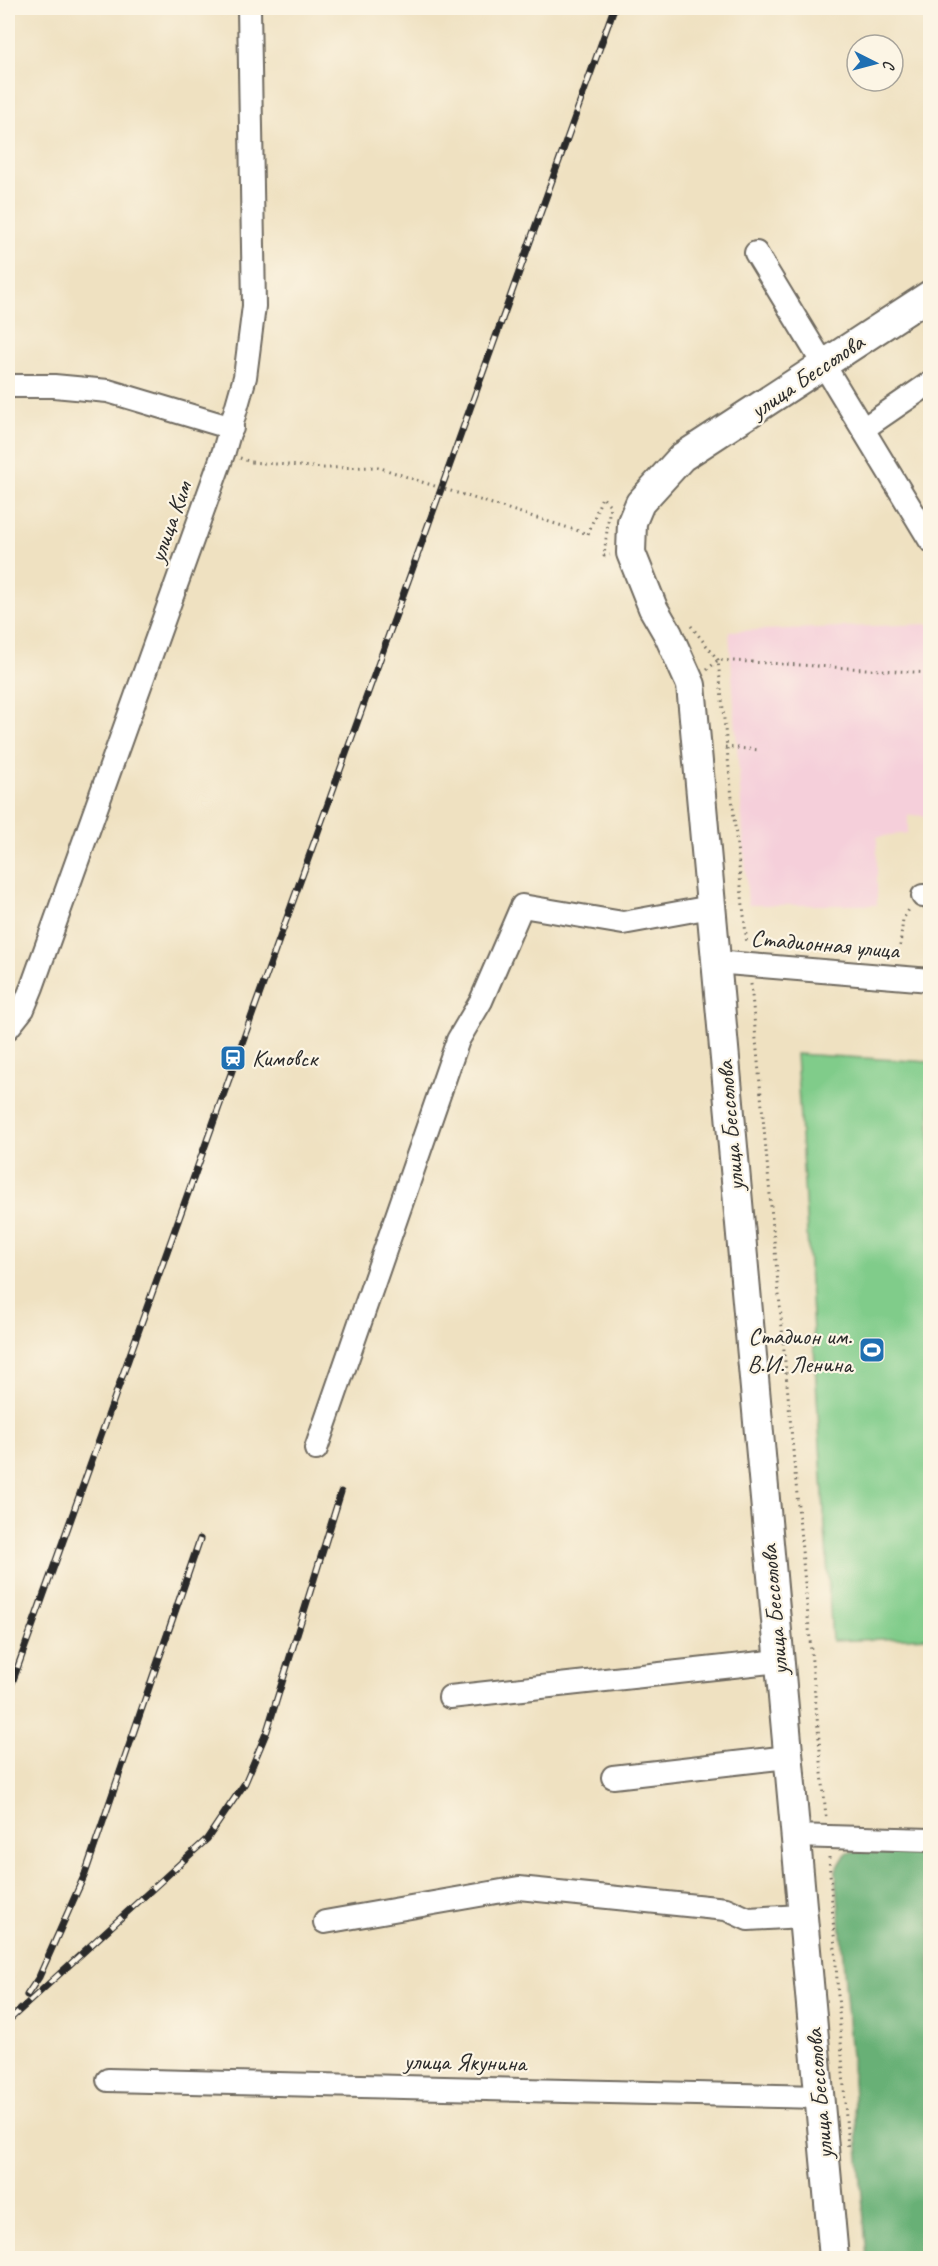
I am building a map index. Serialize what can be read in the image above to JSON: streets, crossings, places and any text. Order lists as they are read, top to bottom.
{
  "streets": {
    "main road": ["улица Бессолова"],
    "street": ["улица Ким", "Стадионная улица", "улица Якунина"]
  },
  "crossings": [
    ["улица Бессолова", "Стадионная улица"],
    ["улица Бессолова", "улица Якунина"]
  ],
  "places": {
    "station": ["Кимовск"],
    "sports": ["Стадион им. В.И. Ленина"]
  },
  "north": "right"
}
